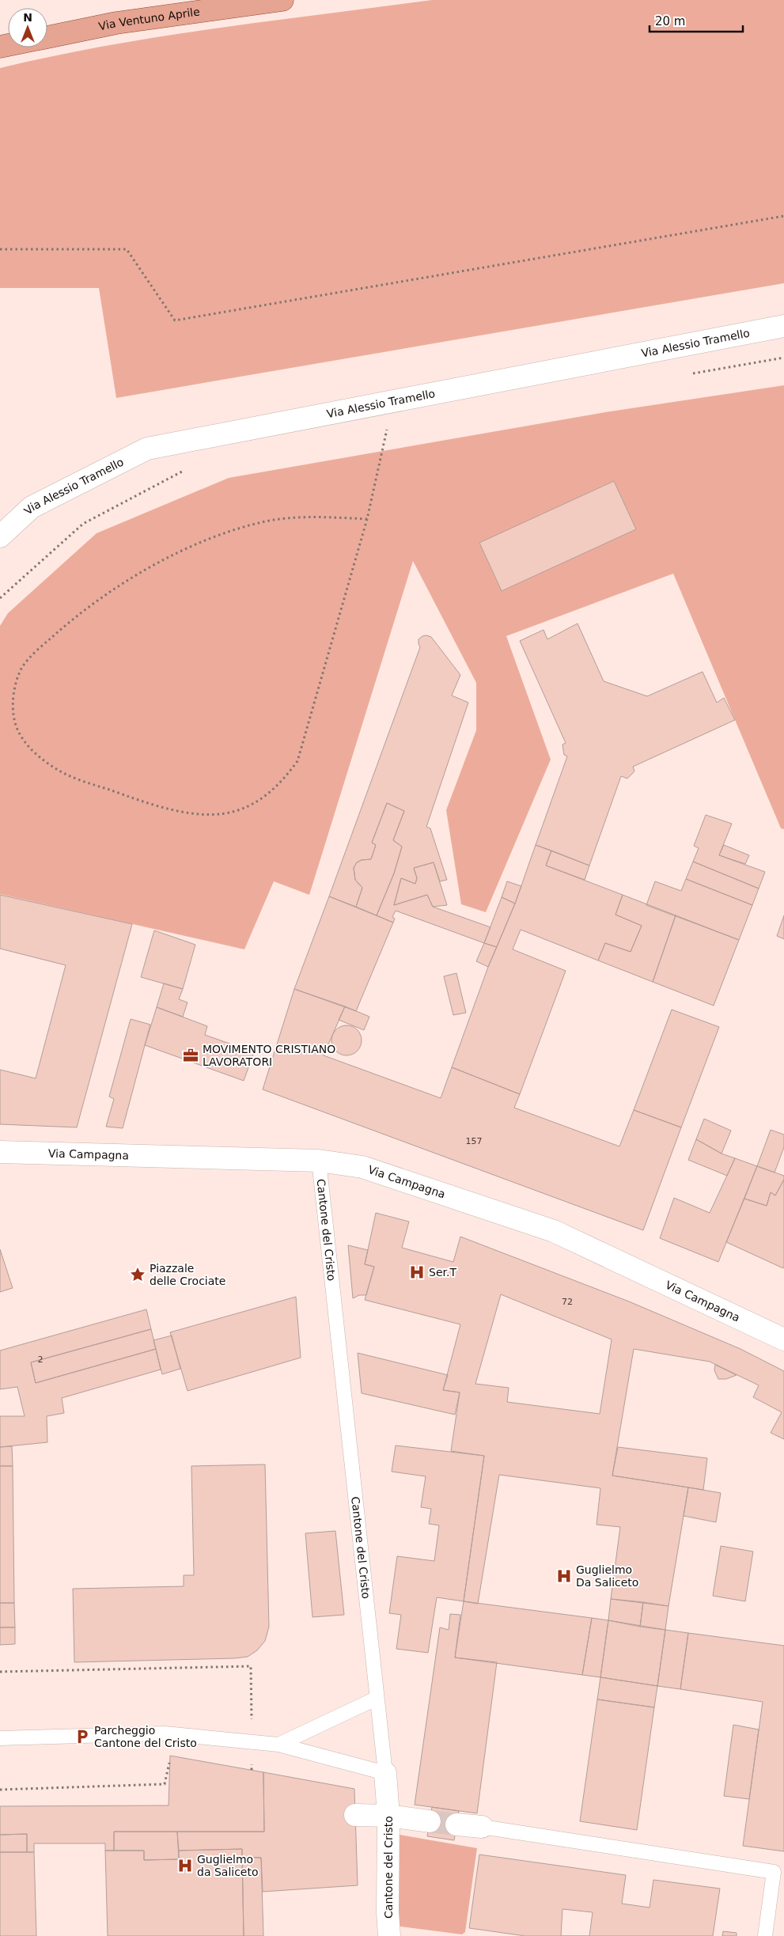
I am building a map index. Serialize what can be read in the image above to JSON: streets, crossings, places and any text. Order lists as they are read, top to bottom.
{
  "streets": {
    "main road": ["Via Ventuno Aprile"],
    "street": ["Via Alessio Tramello", "Via Campagna", "Cantone del Cristo"]
  },
  "crossings": [
    ["Via Campagna", "Cantone del Cristo"]
  ],
  "places": {
    "office": ["MOVIMENTO CRISTIANO LAVORATORI"],
    "hospital": ["Ser.T", "Guglielmo Da Saliceto", "Guglielmo da Saliceto"],
    "place": ["Piazzale delle Crociate"],
    "parking": ["Parcheggio Cantone del Cristo"]
  },
  "house_numbers": ["157", "72", "2"],
  "scale_bar": "20 m",
  "north": "top"
}
